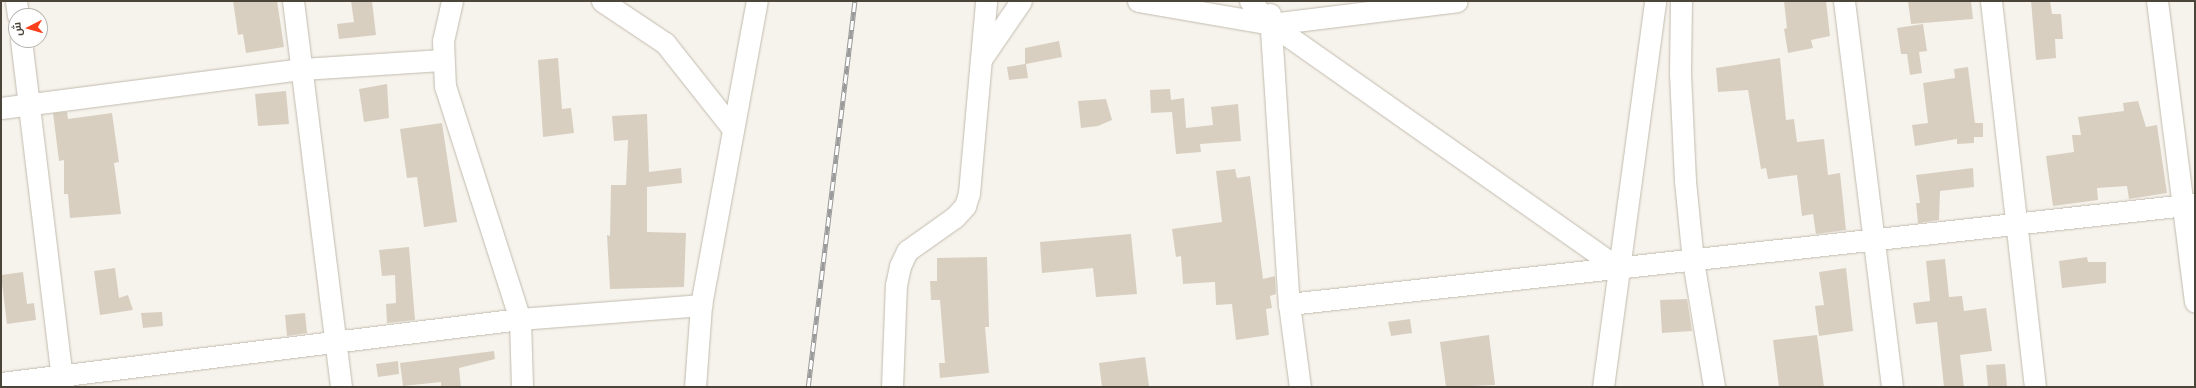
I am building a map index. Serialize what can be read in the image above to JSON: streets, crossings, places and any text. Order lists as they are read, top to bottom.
{
  "north": "left"
}
